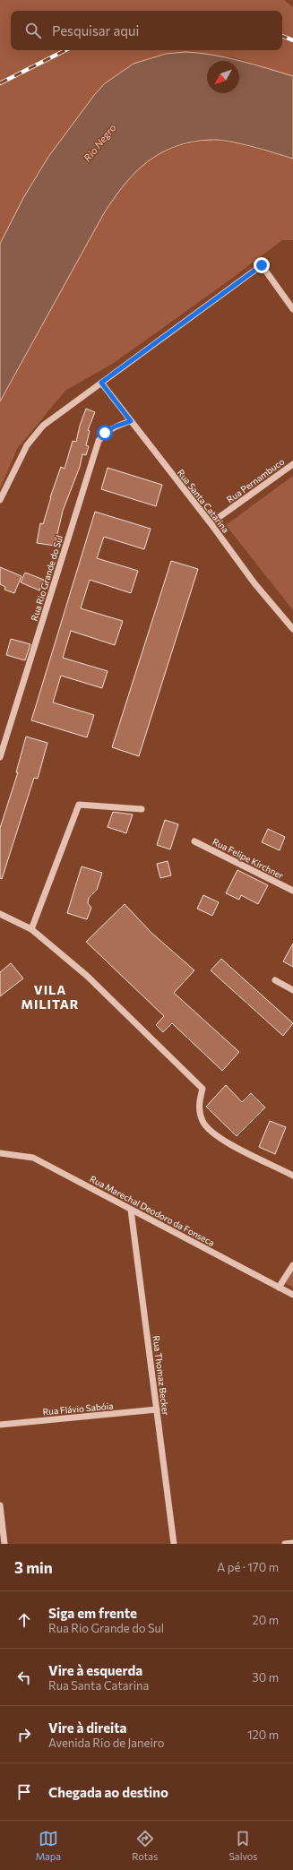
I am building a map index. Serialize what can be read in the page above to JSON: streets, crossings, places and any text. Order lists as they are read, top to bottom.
{
  "streets": {
    "street": [
      "Rua Pernambuco",
      "Rua Santa Catarina",
      "Rua Rio Grande do Sul",
      "Rua Felipe Kirchner",
      "Rua Marechal Deodoro da Fonseca",
      "Rua Thomaz Becker",
      "Rua Flávio Sabóia"
    ]
  },
  "crossings": [
    ["Rua Pernambuco", "Rua Santa Catarina"],
    ["Rua Santa Catarina", "Rua Rio Grande do Sul"],
    ["Rua Marechal Deodoro da Fonseca", "Rua Thomaz Becker"],
    ["Rua Thomaz Becker", "Rua Flávio Sabóia"]
  ],
  "districts": ["VILA MILITAR"],
  "water": ["Rio Negro"],
  "north": "bottom left",
  "page": {
    "search": "Pesquisar aqui",
    "heading": ["3 min", "A pé · 170 m"],
    "list": [
      ["Siga em frente", "Rua Rio Grande do Sul", "20 m"],
      ["Vire à esquerda", "Rua Santa Catarina", "30 m"],
      ["Vire à direita", "Avenida Rio de Janeiro", "120 m"],
      "Chegada ao destino"
    ],
    "nav": ["Mapa", "Rotas", "Salvos"]
  }
}
